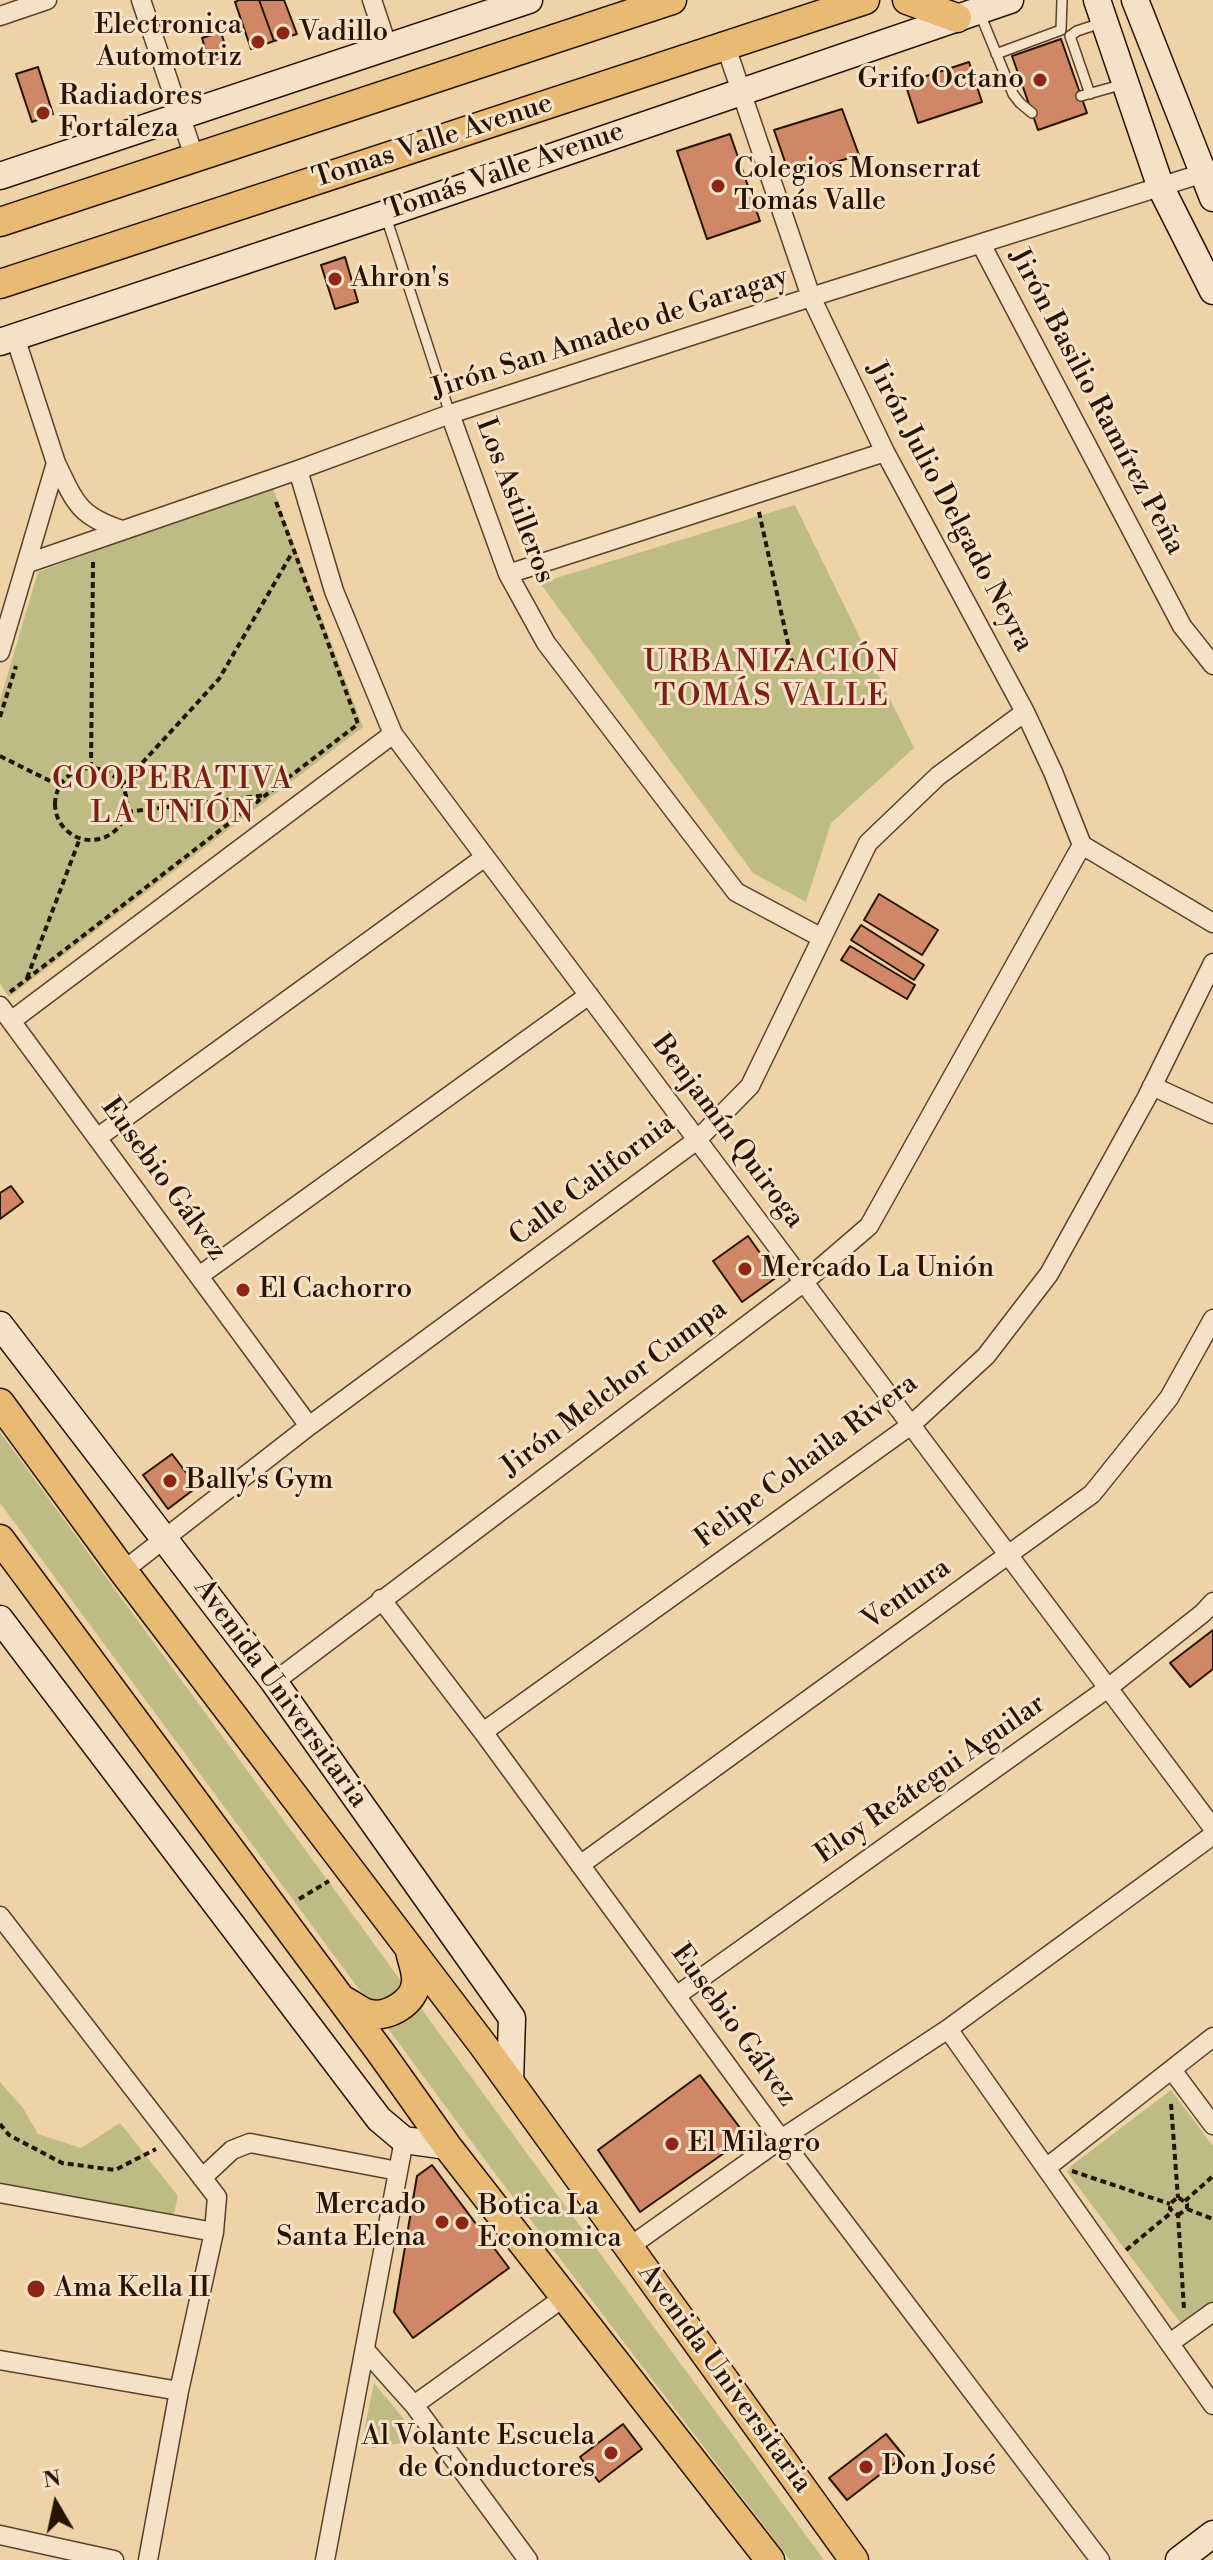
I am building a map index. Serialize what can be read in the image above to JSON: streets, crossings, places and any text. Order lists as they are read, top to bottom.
{
  "streets": {
    "main road": ["Tomas Valle Avenue", "Tomás Valle Avenue", "Avenida Universitaria"],
    "street": [
      "Jirón San Amadeo de Garagay",
      "Jirón Basilio Ramírez Peña",
      "Los Astilleros",
      "Jirón Julio Delgado Neyra",
      "Benjamín Quiroga",
      "Eusebio Gálvez",
      "Calle California",
      "Jirón Melchor Cumpa",
      "Felipe Cohaila Rivera",
      "Ventura",
      "Eloy Reátegui Aguilar"
    ]
  },
  "crossings": [
    ["Tomas Valle Avenue", "Jirón Julio Delgado Neyra"],
    ["Tomás Valle Avenue", "Los Astilleros"],
    ["Tomás Valle Avenue", "Jirón Julio Delgado Neyra"],
    ["Jirón San Amadeo de Garagay", "Jirón Basilio Ramírez Peña"],
    ["Jirón San Amadeo de Garagay", "Los Astilleros"],
    ["Jirón San Amadeo de Garagay", "Jirón Julio Delgado Neyra"],
    ["Jirón San Amadeo de Garagay", "Benjamín Quiroga"],
    ["Los Astilleros", "Calle California"],
    ["Jirón Julio Delgado Neyra", "Calle California"],
    ["Jirón Julio Delgado Neyra", "Jirón Melchor Cumpa"],
    ["Benjamín Quiroga", "Calle California"],
    ["Benjamín Quiroga", "Jirón Melchor Cumpa"],
    ["Benjamín Quiroga", "Felipe Cohaila Rivera"],
    ["Benjamín Quiroga", "Ventura"],
    ["Benjamín Quiroga", "Eloy Reátegui Aguilar"],
    ["Eusebio Gálvez", "Calle California"],
    ["Eusebio Gálvez", "Jirón Melchor Cumpa"],
    ["Eusebio Gálvez", "Felipe Cohaila Rivera"],
    ["Eusebio Gálvez", "Ventura"],
    ["Eusebio Gálvez", "Eloy Reátegui Aguilar"],
    ["Calle California", "Avenida Universitaria"],
    ["Jirón Melchor Cumpa", "Avenida Universitaria"]
  ],
  "districts": ["URBANIZACIÓN TOMÁS VALLE", "COOPERATIVA LA UNIÓN"],
  "places": [
    "Vadillo",
    "Electronica Automotriz",
    "Grifo Octano",
    "Radiadores Fortaleza",
    "Colegios Monserrat Tomás Valle",
    "Ahron's",
    "Mercado La Unión",
    "El Cachorro",
    "Bally's Gym",
    "El Milagro",
    "Mercado Santa Elena",
    "Botica La Economica",
    "Ama Kella II",
    "Al Volante Escuela de Conductores",
    "Don José"
  ],
  "north": "top"
}
